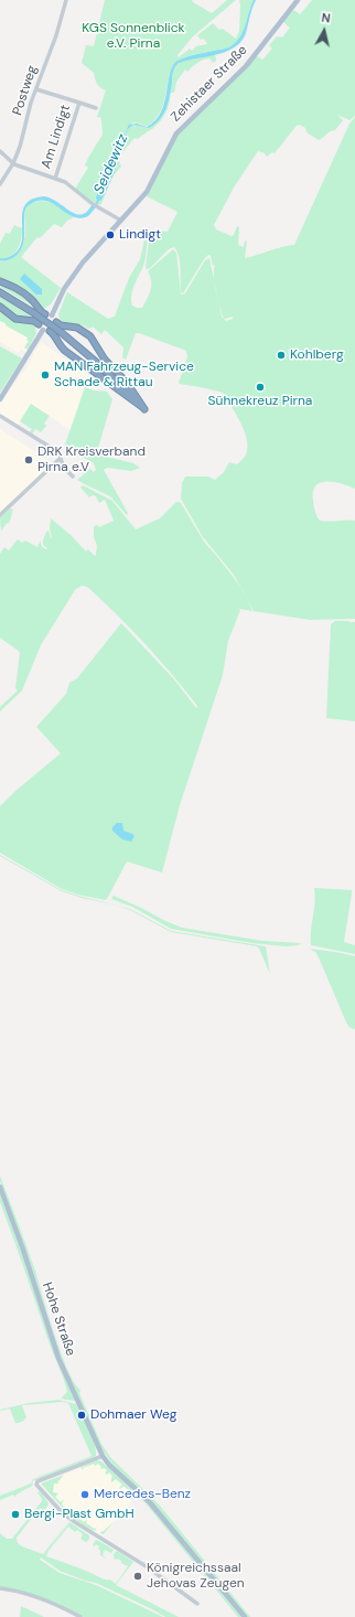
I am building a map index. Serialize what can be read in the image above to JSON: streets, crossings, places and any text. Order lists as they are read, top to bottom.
{
  "streets": {
    "main road": ["Zehistaer Straße", "Hohe Straße"],
    "street": ["Postweg", "Am Lindigt"]
  },
  "crossings": [
    ["Postweg", "Am Lindigt"]
  ],
  "water": ["Seidewitz"],
  "parks": ["KGS Sonnenblick e.V. Pirna"],
  "places": [
    "Lindigt",
    "Kohlberg",
    "MAN Fahrzeug-Service Schade & Rittau",
    "Sühnekreuz Pirna",
    "DRK Kreisverband Pirna e.V",
    "Dohmaer Weg",
    "Mercedes-Benz",
    "Bergi-Plast GmbH",
    "Königreichssaal Jehovas Zeugen"
  ],
  "north": "top"
}
